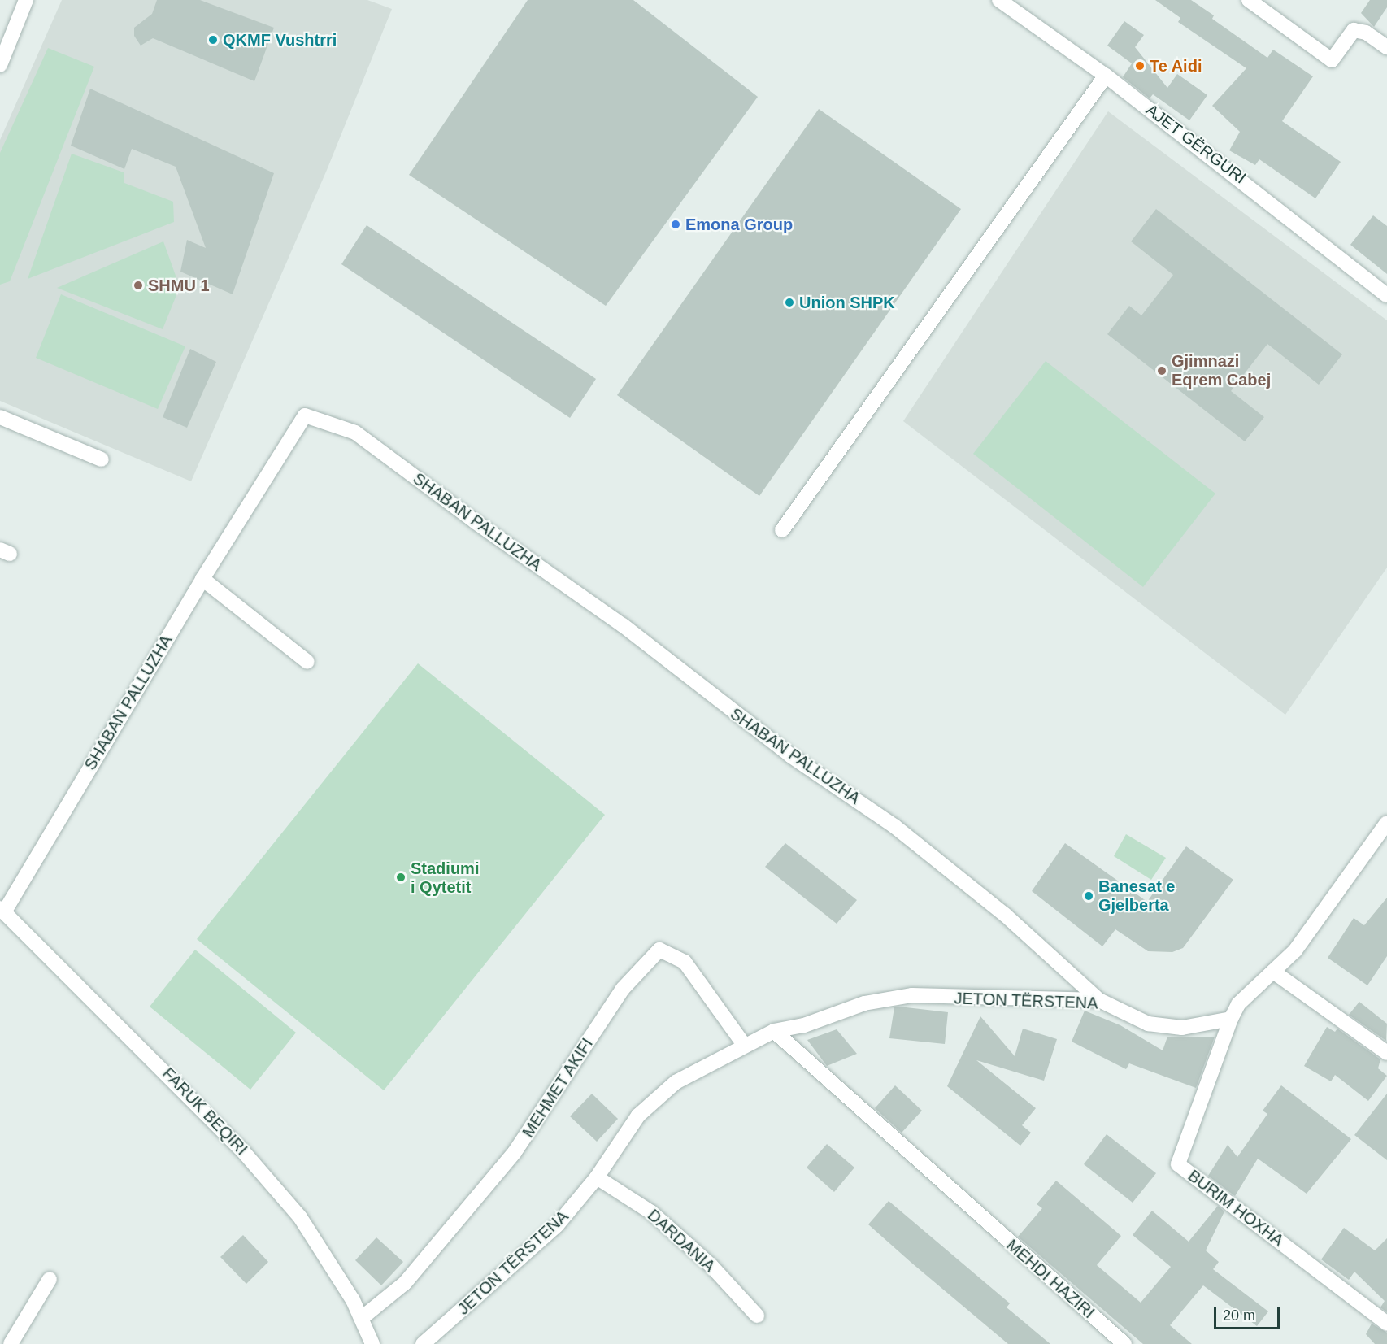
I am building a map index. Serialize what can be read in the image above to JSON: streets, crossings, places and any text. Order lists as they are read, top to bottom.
{
  "streets": {
    "street": [
      "AJET GËRGURI",
      "SHABAN PALLUZHA",
      "JETON TËRSTENA",
      "MEHMET AKIFI",
      "FARUK BEQIRI",
      "BURIM HOXHA",
      "DARDANIA",
      "MEHDI HAZIRI"
    ]
  },
  "crossings": [
    ["SHABAN PALLUZHA", "JETON TËRSTENA"],
    ["SHABAN PALLUZHA", "FARUK BEQIRI"],
    ["JETON TËRSTENA", "MEHMET AKIFI"],
    ["JETON TËRSTENA", "BURIM HOXHA"],
    ["JETON TËRSTENA", "DARDANIA"],
    ["JETON TËRSTENA", "MEHDI HAZIRI"],
    ["MEHMET AKIFI", "FARUK BEQIRI"]
  ],
  "places": [
    "QKMF Vushtrri",
    "Te Aidi",
    "Emona Group",
    "SHMU 1",
    "Union SHPK",
    "Gjimnazi Eqrem Cabej",
    "Stadiumi i Qytetit",
    "Banesat e Gjelberta"
  ],
  "scale_bar": "20 m"
}
